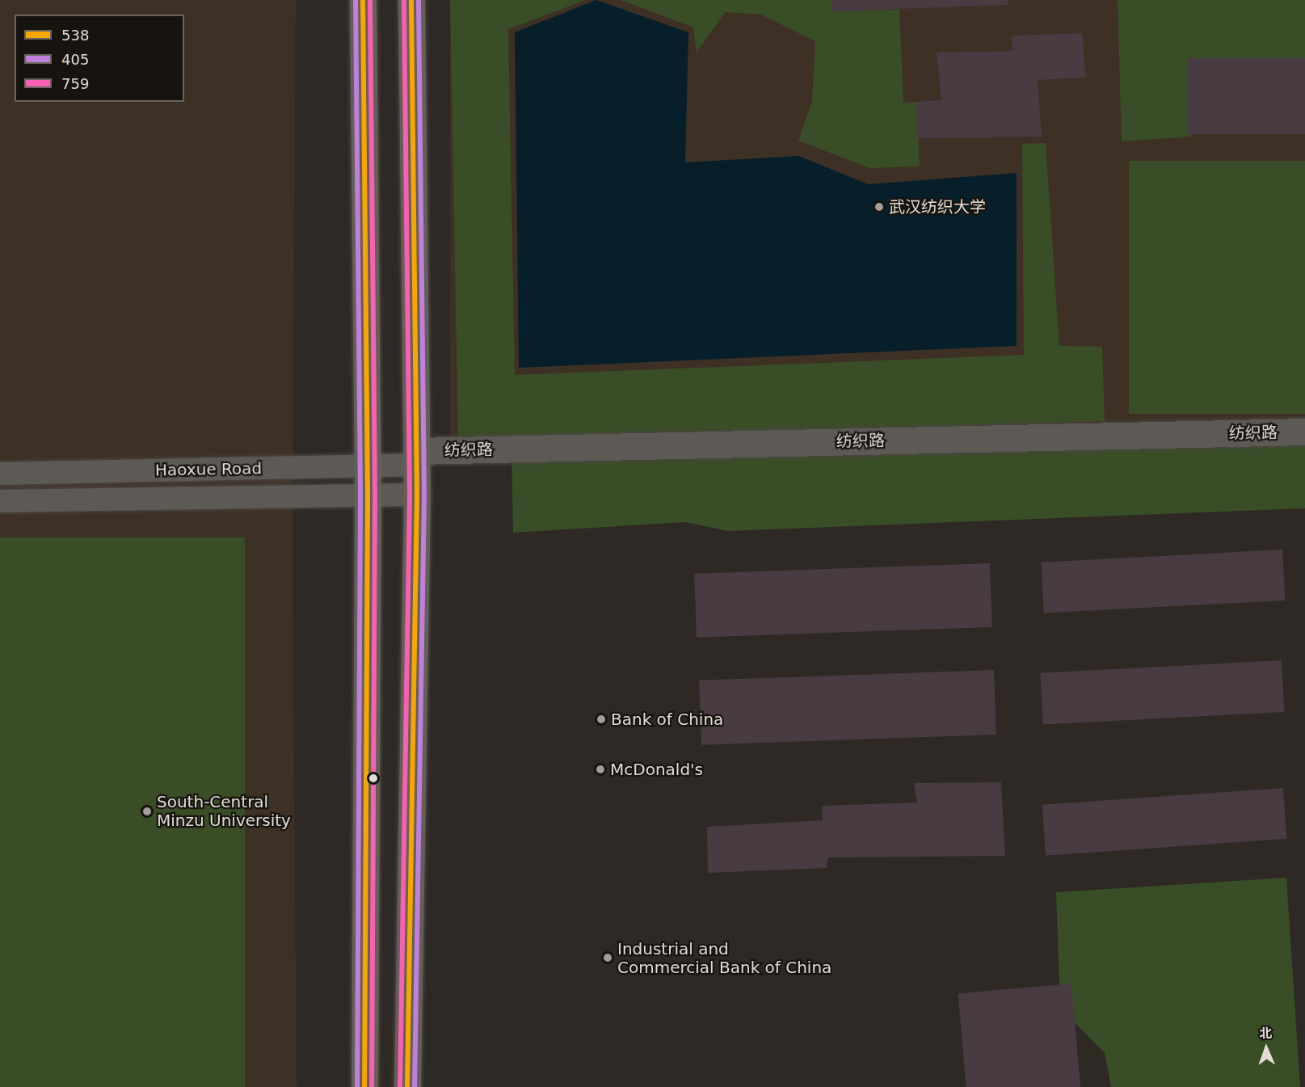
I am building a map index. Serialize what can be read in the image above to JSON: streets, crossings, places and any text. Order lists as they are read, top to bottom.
{
  "streets": {
    "main road": ["纺织路"],
    "street": ["Haoxue Road"]
  },
  "crossings": [
    ["纺织路", "Haoxue Road"]
  ],
  "places": [
    "武汉纺织大学",
    "Bank of China",
    "McDonald's",
    "South-Central Minzu University",
    "Industrial and Commercial Bank of China"
  ],
  "lines": ["transit line 538", "transit line 405", "transit line 759"],
  "legend": ["538", "405", "759"],
  "north": "top"
}
